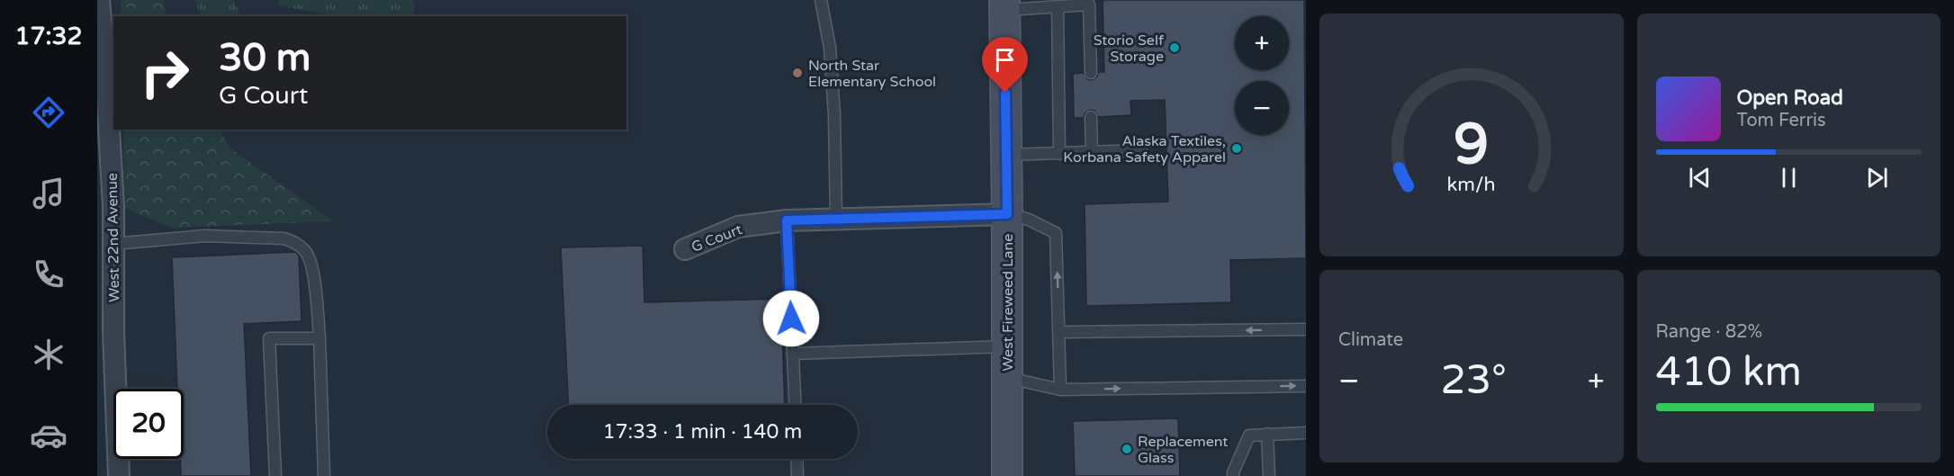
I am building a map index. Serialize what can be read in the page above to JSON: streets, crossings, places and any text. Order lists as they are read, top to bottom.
{
  "streets": {
    "main road": ["West Fireweed Lane"],
    "street": ["West 22nd Avenue", "G Court"]
  },
  "crossings": [
    ["G Court", "West Fireweed Lane"]
  ],
  "places": [
    "Storio Self Storage",
    "North Star Elementary School",
    "Alaska Textiles, Korbana Safety Apparel",
    "Replacement Glass"
  ],
  "page": {
    "tabs": "17:32",
    "map_buttons": ["+", "−"],
    "turn": ["30 m", "G Court"],
    "song": ["Open Road", "Tom Ferris"],
    "tile": [
      "Climate",
      ["Range · 82%", "410 km"]
    ],
    "heat": ["−", "23°", "+"],
    "limit": "20",
    "trip": "17:33 · 1 min · 140 m",
    "gauge": ["9", "km/h"]
  }
}
